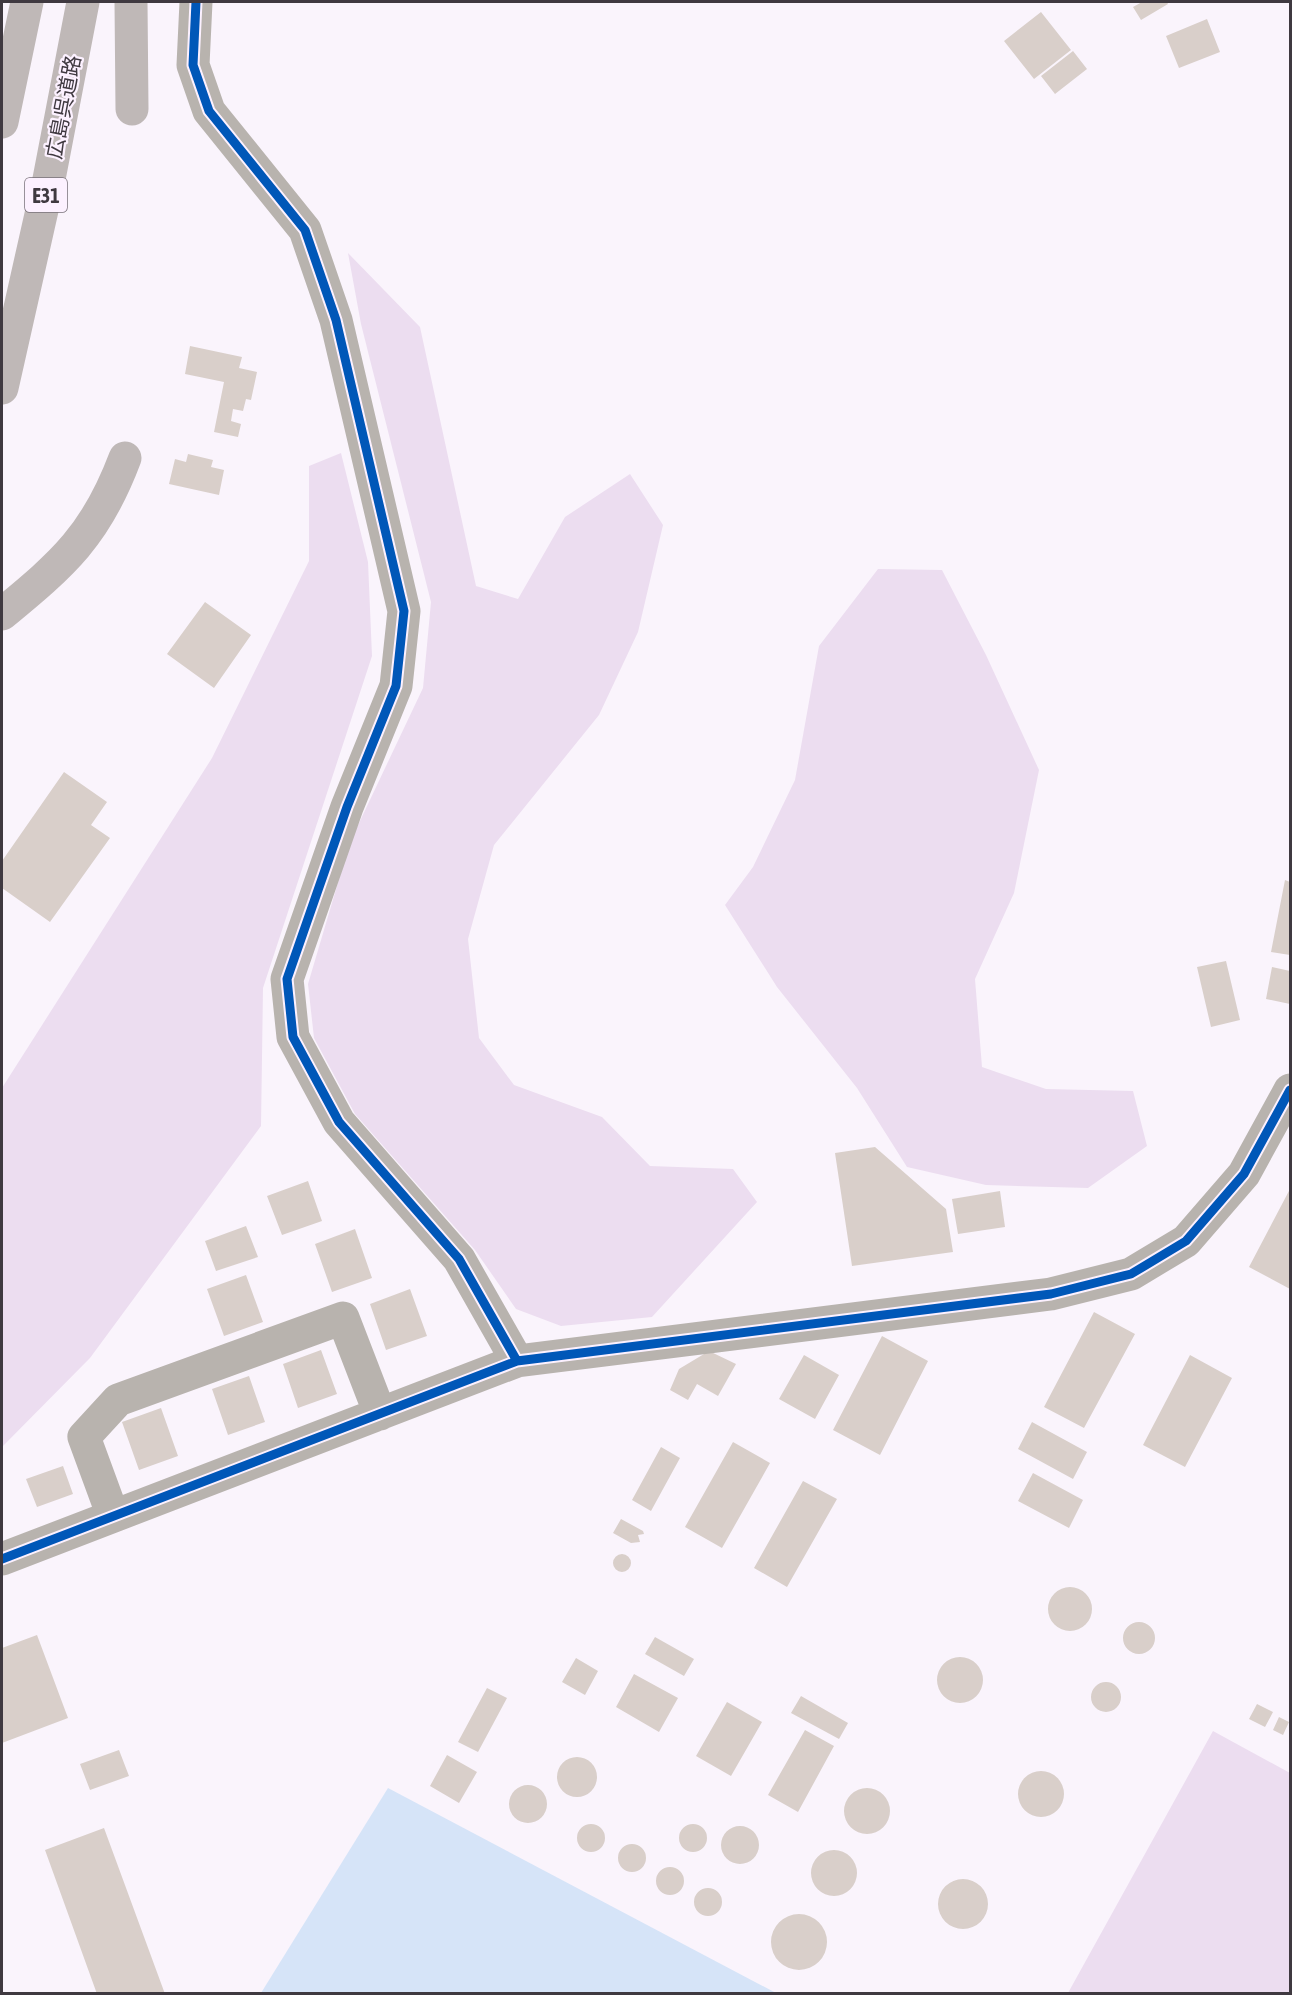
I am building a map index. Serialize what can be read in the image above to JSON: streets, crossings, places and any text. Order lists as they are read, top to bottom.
{
  "streets": {
    "highway": ["広島呉道路", "E31"]
  }
}
